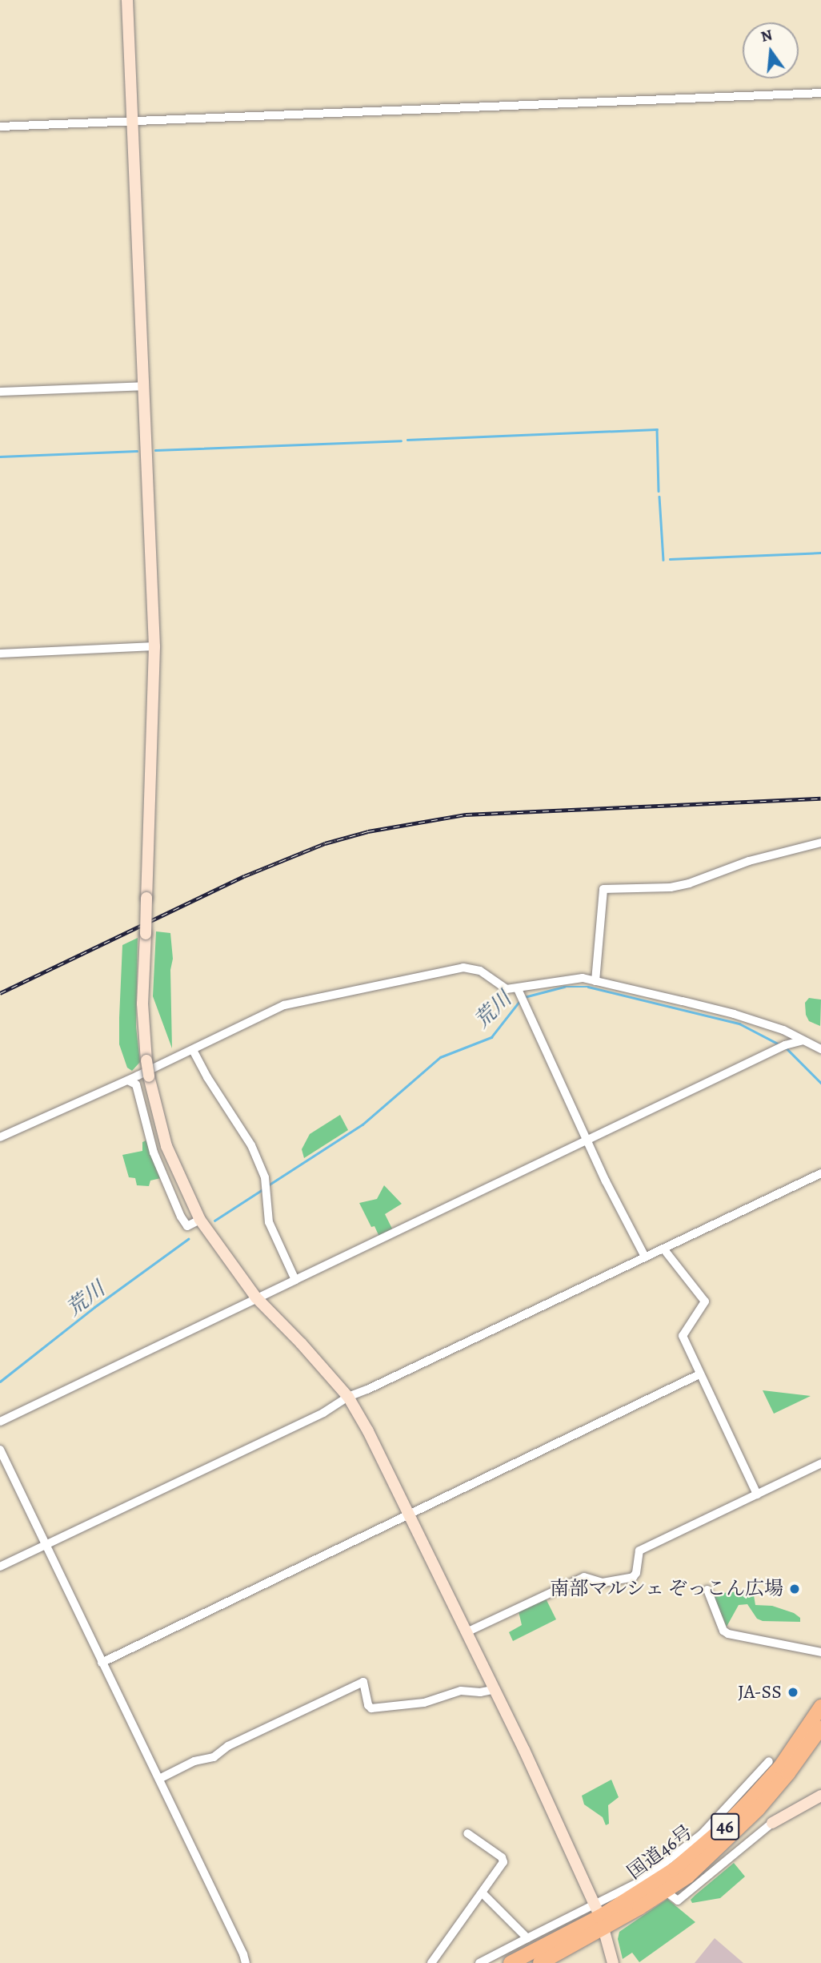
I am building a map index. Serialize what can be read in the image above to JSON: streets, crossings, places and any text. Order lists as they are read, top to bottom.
{
  "streets": {
    "highway": ["46", "国道46号"]
  },
  "water": ["荒川"],
  "places": ["南部マルシェ ぞっこん広場", "JA-SS"],
  "north": "top"
}
